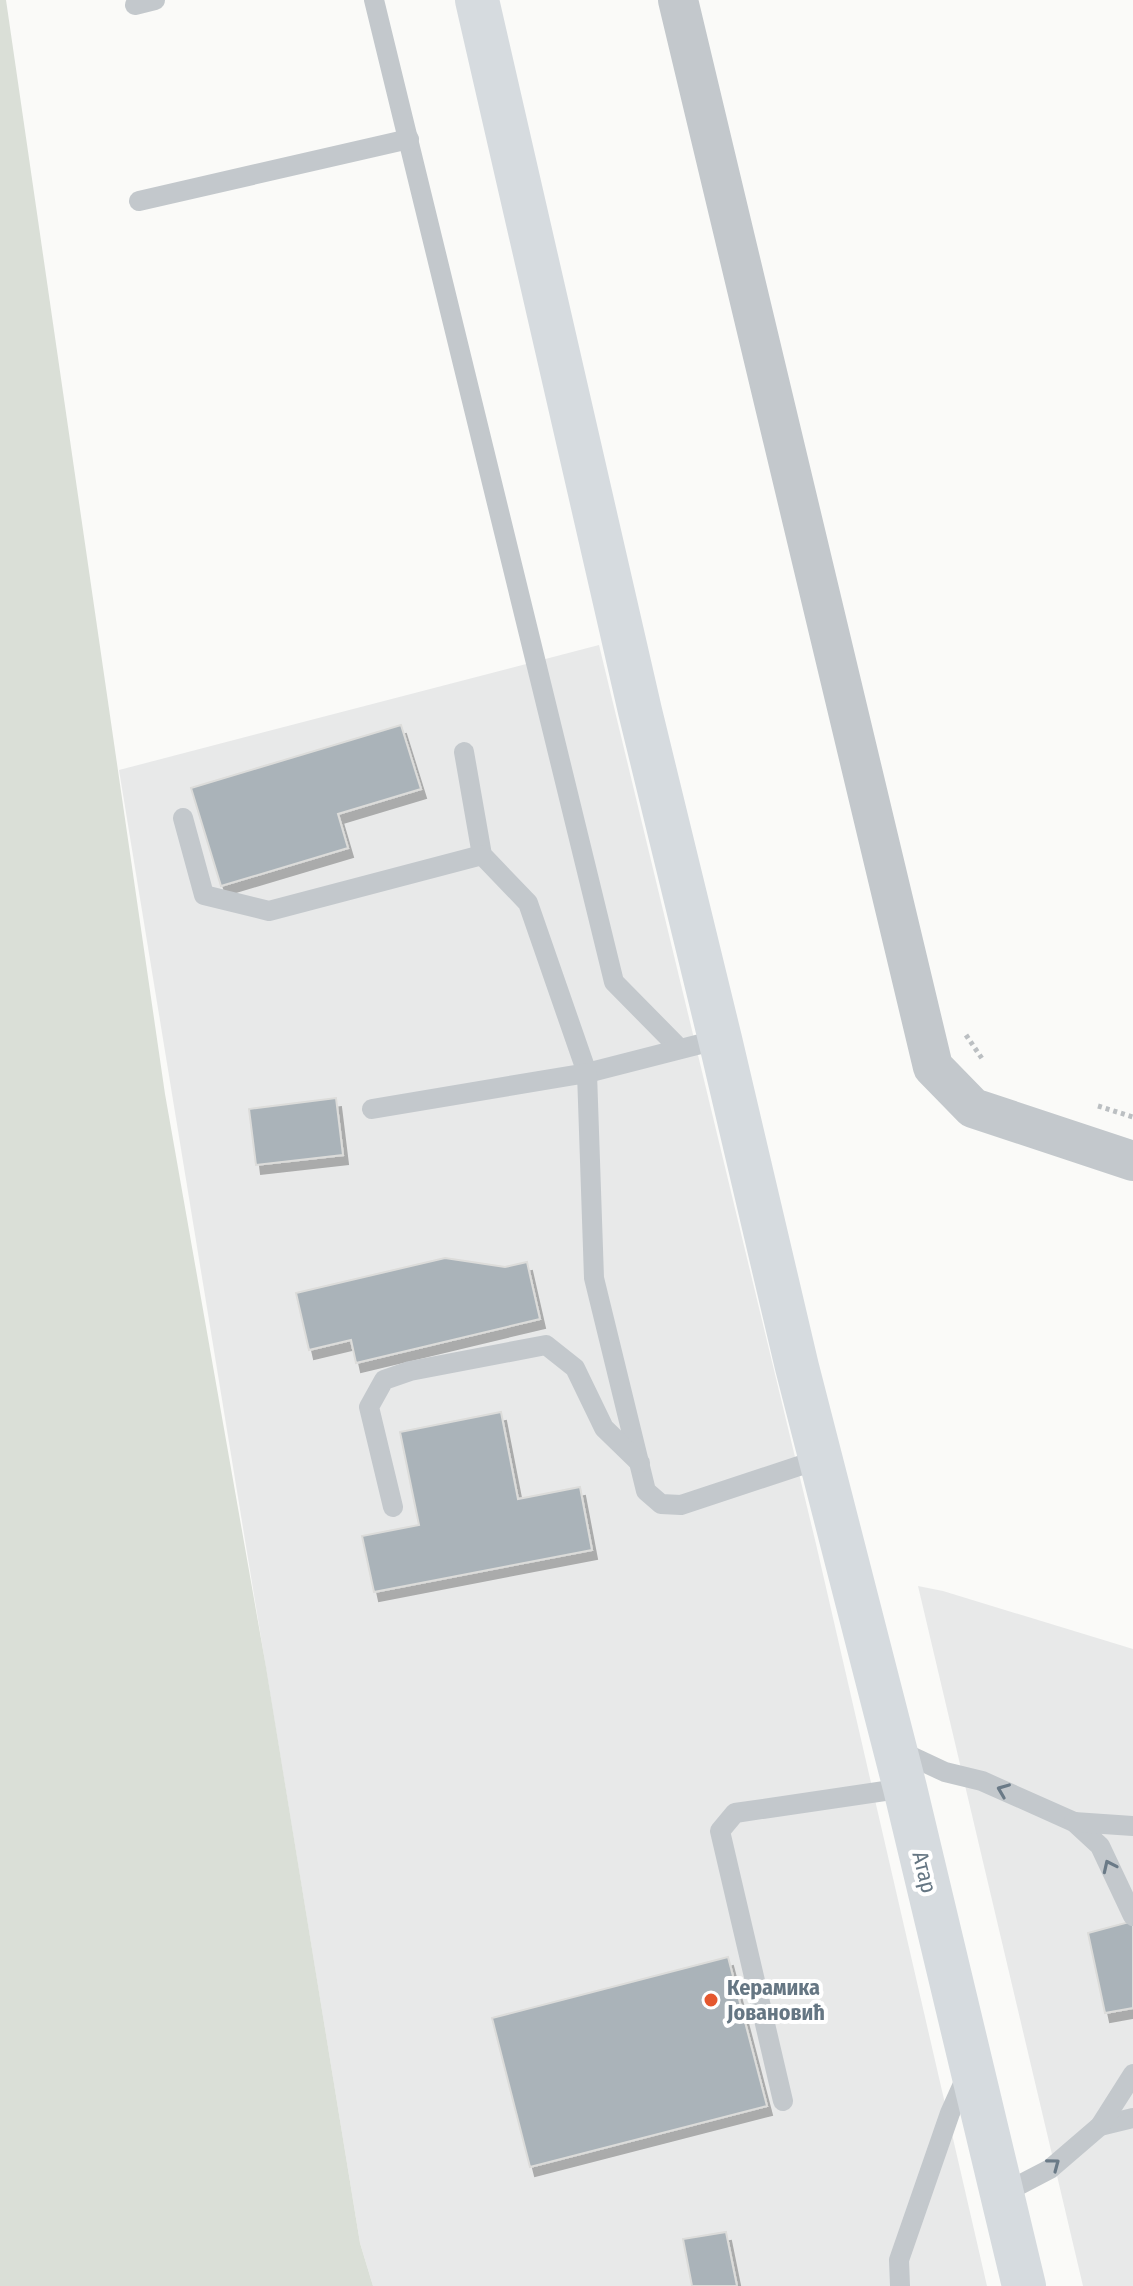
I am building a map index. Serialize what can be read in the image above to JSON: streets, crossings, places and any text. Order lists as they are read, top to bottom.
{
  "streets": {
    "main road": ["Атар"]
  },
  "places": ["Керамика Јовановић"]
}
